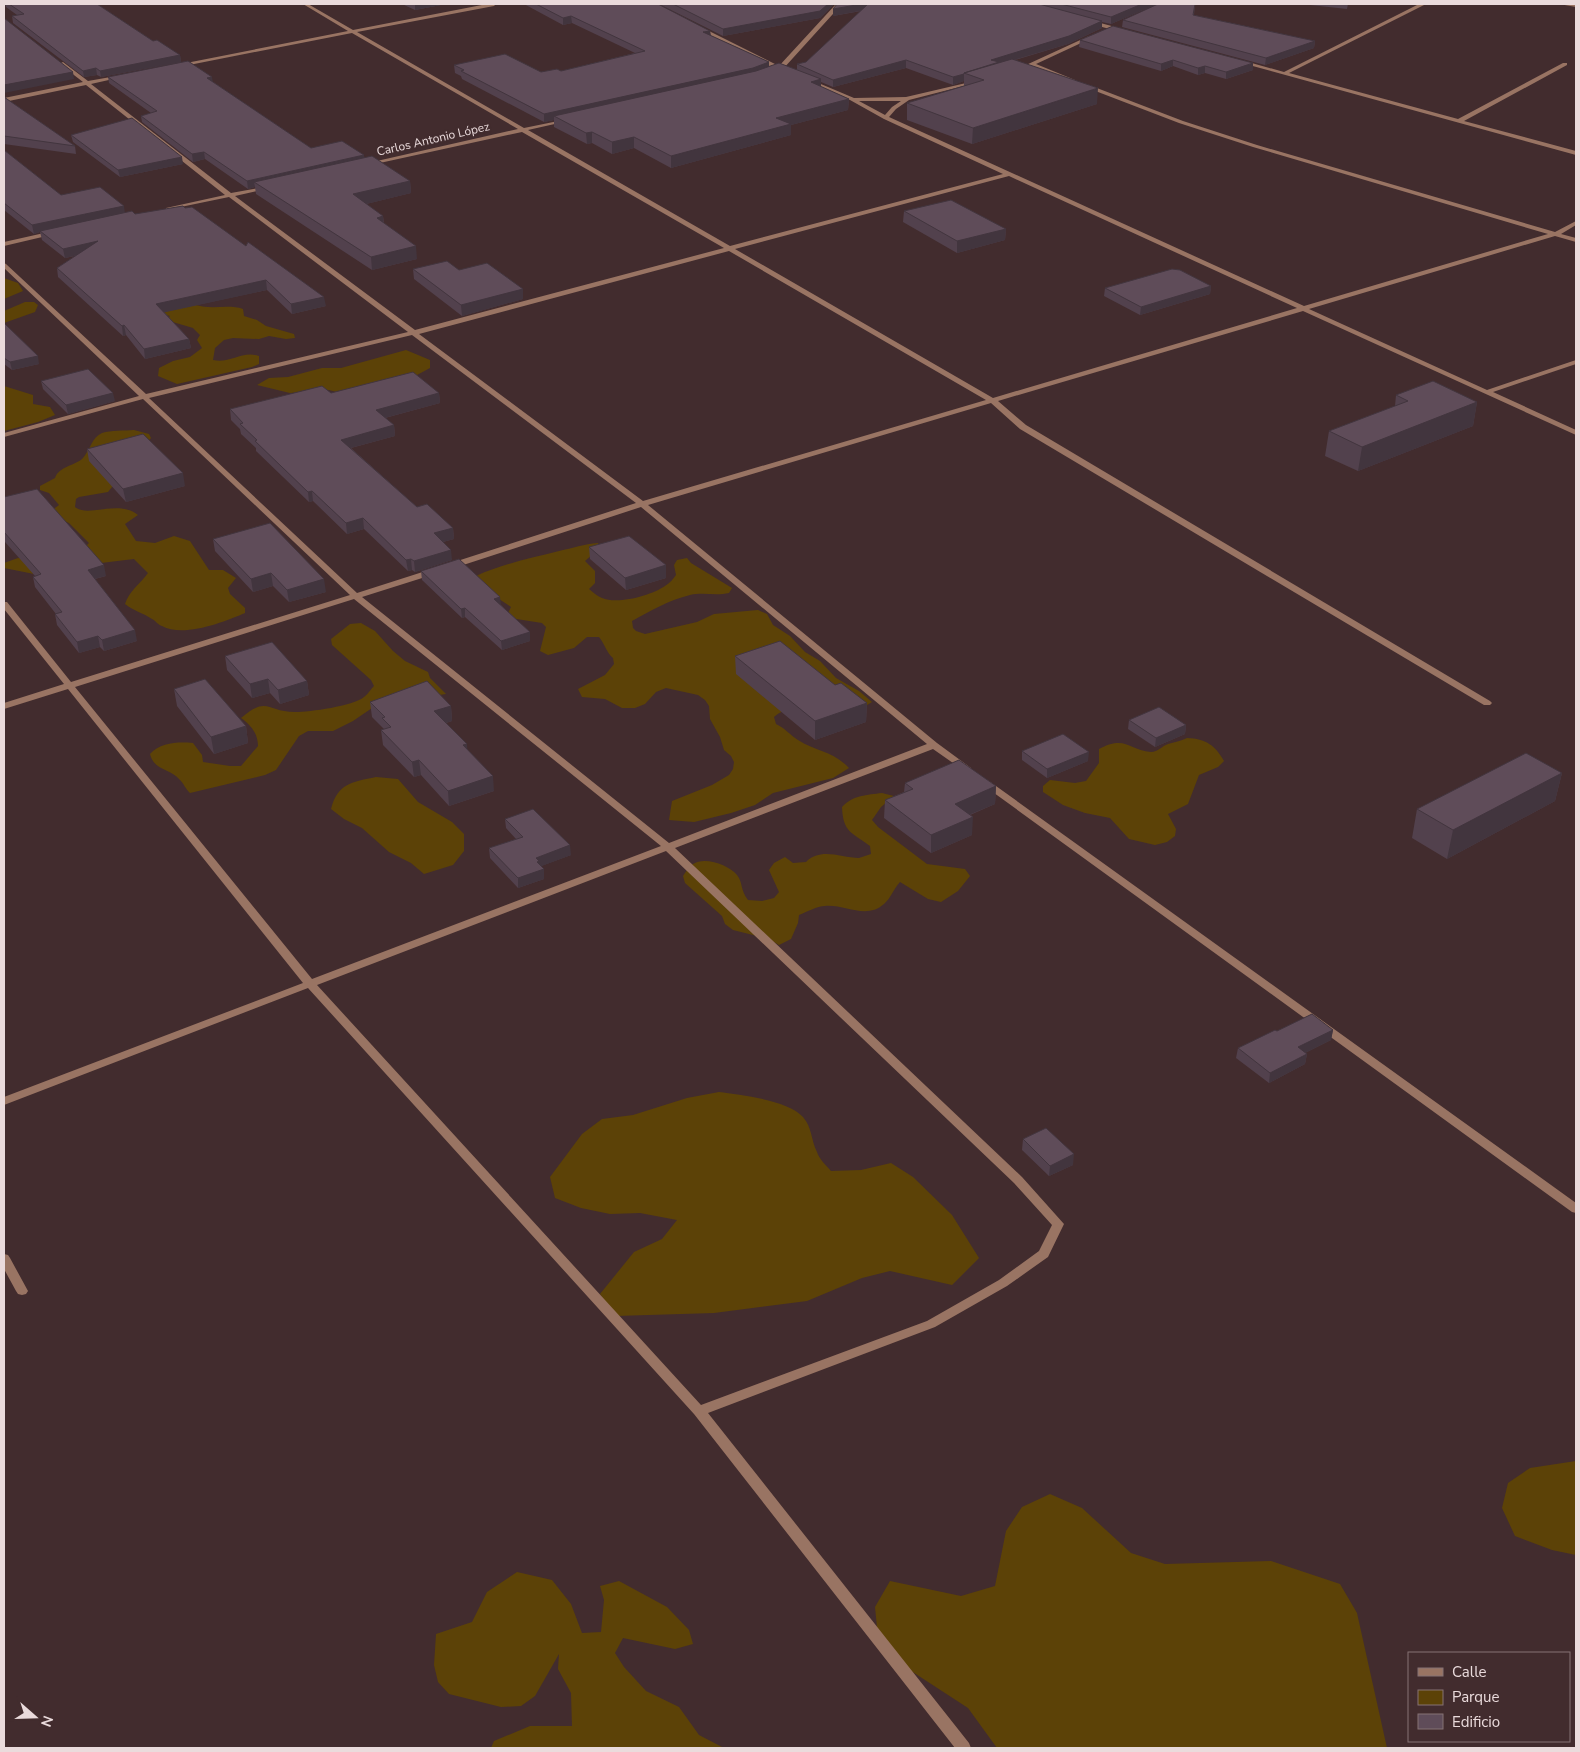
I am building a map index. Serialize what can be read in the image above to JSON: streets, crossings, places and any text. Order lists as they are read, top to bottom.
{
  "streets": {
    "street": ["Carlos Antonio López"]
  },
  "legend": ["Calle", "Parque", "Edificio"],
  "north": "right"
}
